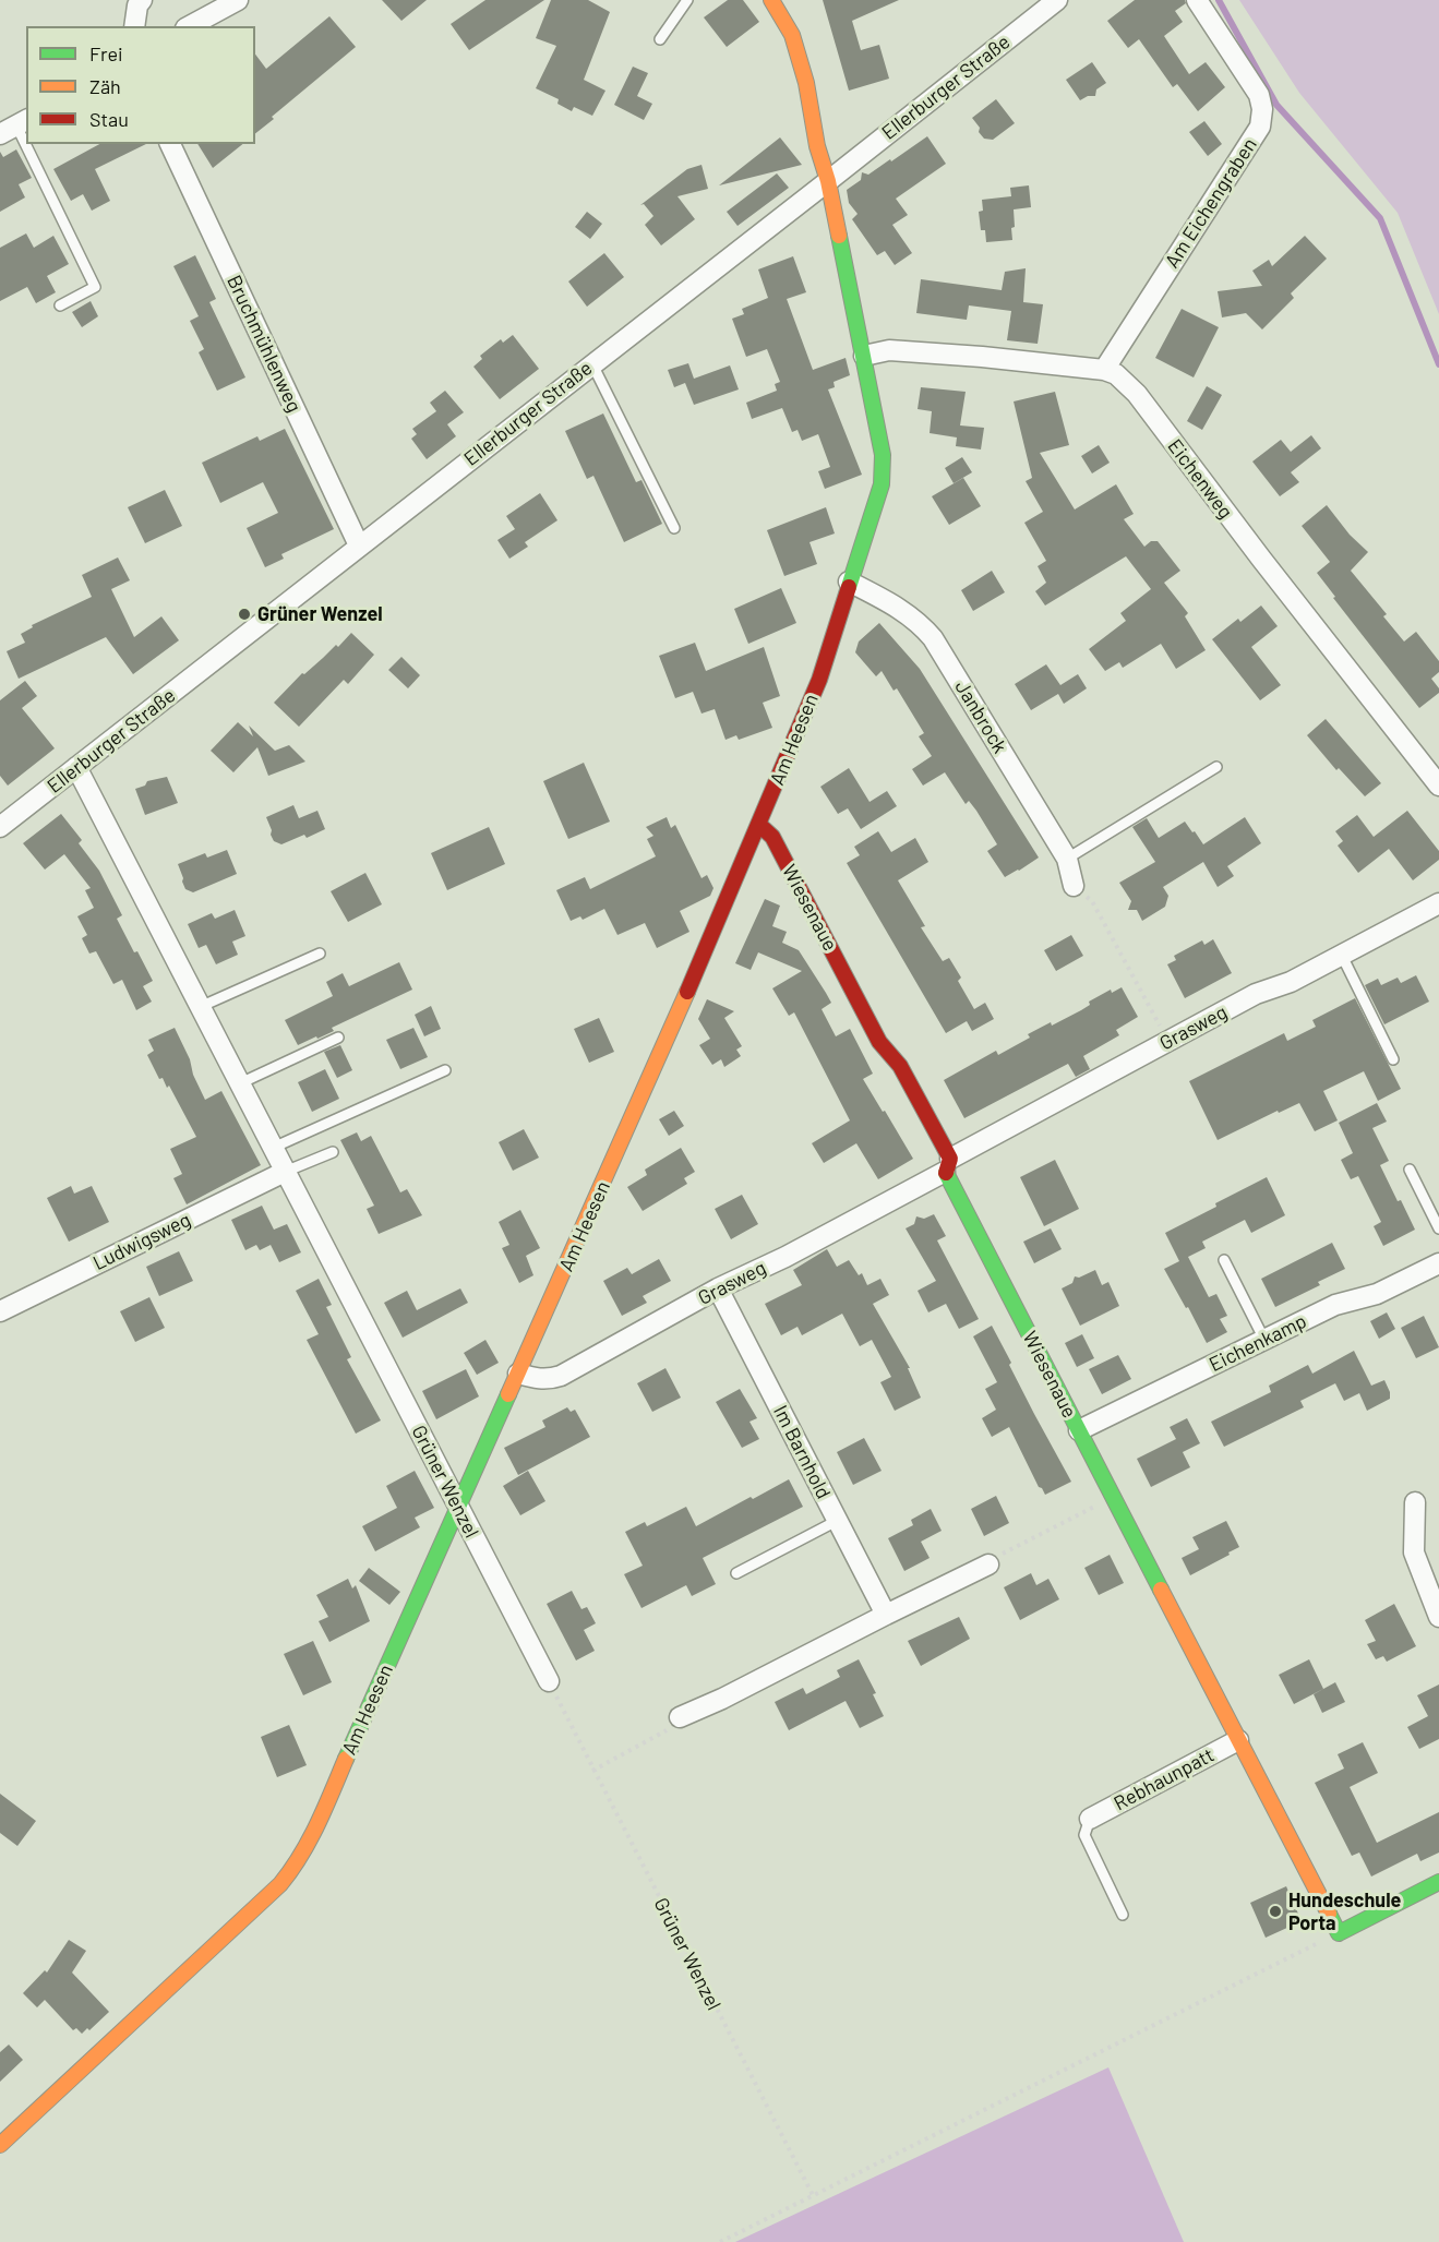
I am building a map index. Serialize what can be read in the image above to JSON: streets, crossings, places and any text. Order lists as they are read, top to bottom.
{
  "streets": {
    "street": [
      "Ellerburger Straße",
      "Am Eichengraben",
      "Bruchmühlenweg",
      "Eichenweg",
      "Janbrock",
      "Am Heesen",
      "Wiesenaue",
      "Grasweg",
      "Ludwigsweg",
      "Eichenkamp",
      "Im Barnhold",
      "Grüner Wenzel",
      "Rebhaunpatt"
    ]
  },
  "crossings": [
    ["Ellerburger Straße", "Bruchmühlenweg"],
    ["Ellerburger Straße", "Am Heesen"],
    ["Ellerburger Straße", "Grüner Wenzel"],
    ["Am Eichengraben", "Eichenweg"],
    ["Eichenweg", "Am Heesen"],
    ["Janbrock", "Am Heesen"],
    ["Am Heesen", "Wiesenaue"],
    ["Am Heesen", "Grasweg"],
    ["Am Heesen", "Grüner Wenzel"],
    ["Wiesenaue", "Grasweg"],
    ["Wiesenaue", "Eichenkamp"],
    ["Wiesenaue", "Rebhaunpatt"],
    ["Grasweg", "Im Barnhold"],
    ["Ludwigsweg", "Grüner Wenzel"]
  ],
  "places": ["Grüner Wenzel", "Hundeschule Porta"],
  "legend": ["Frei", "Zäh", "Stau"]
}
